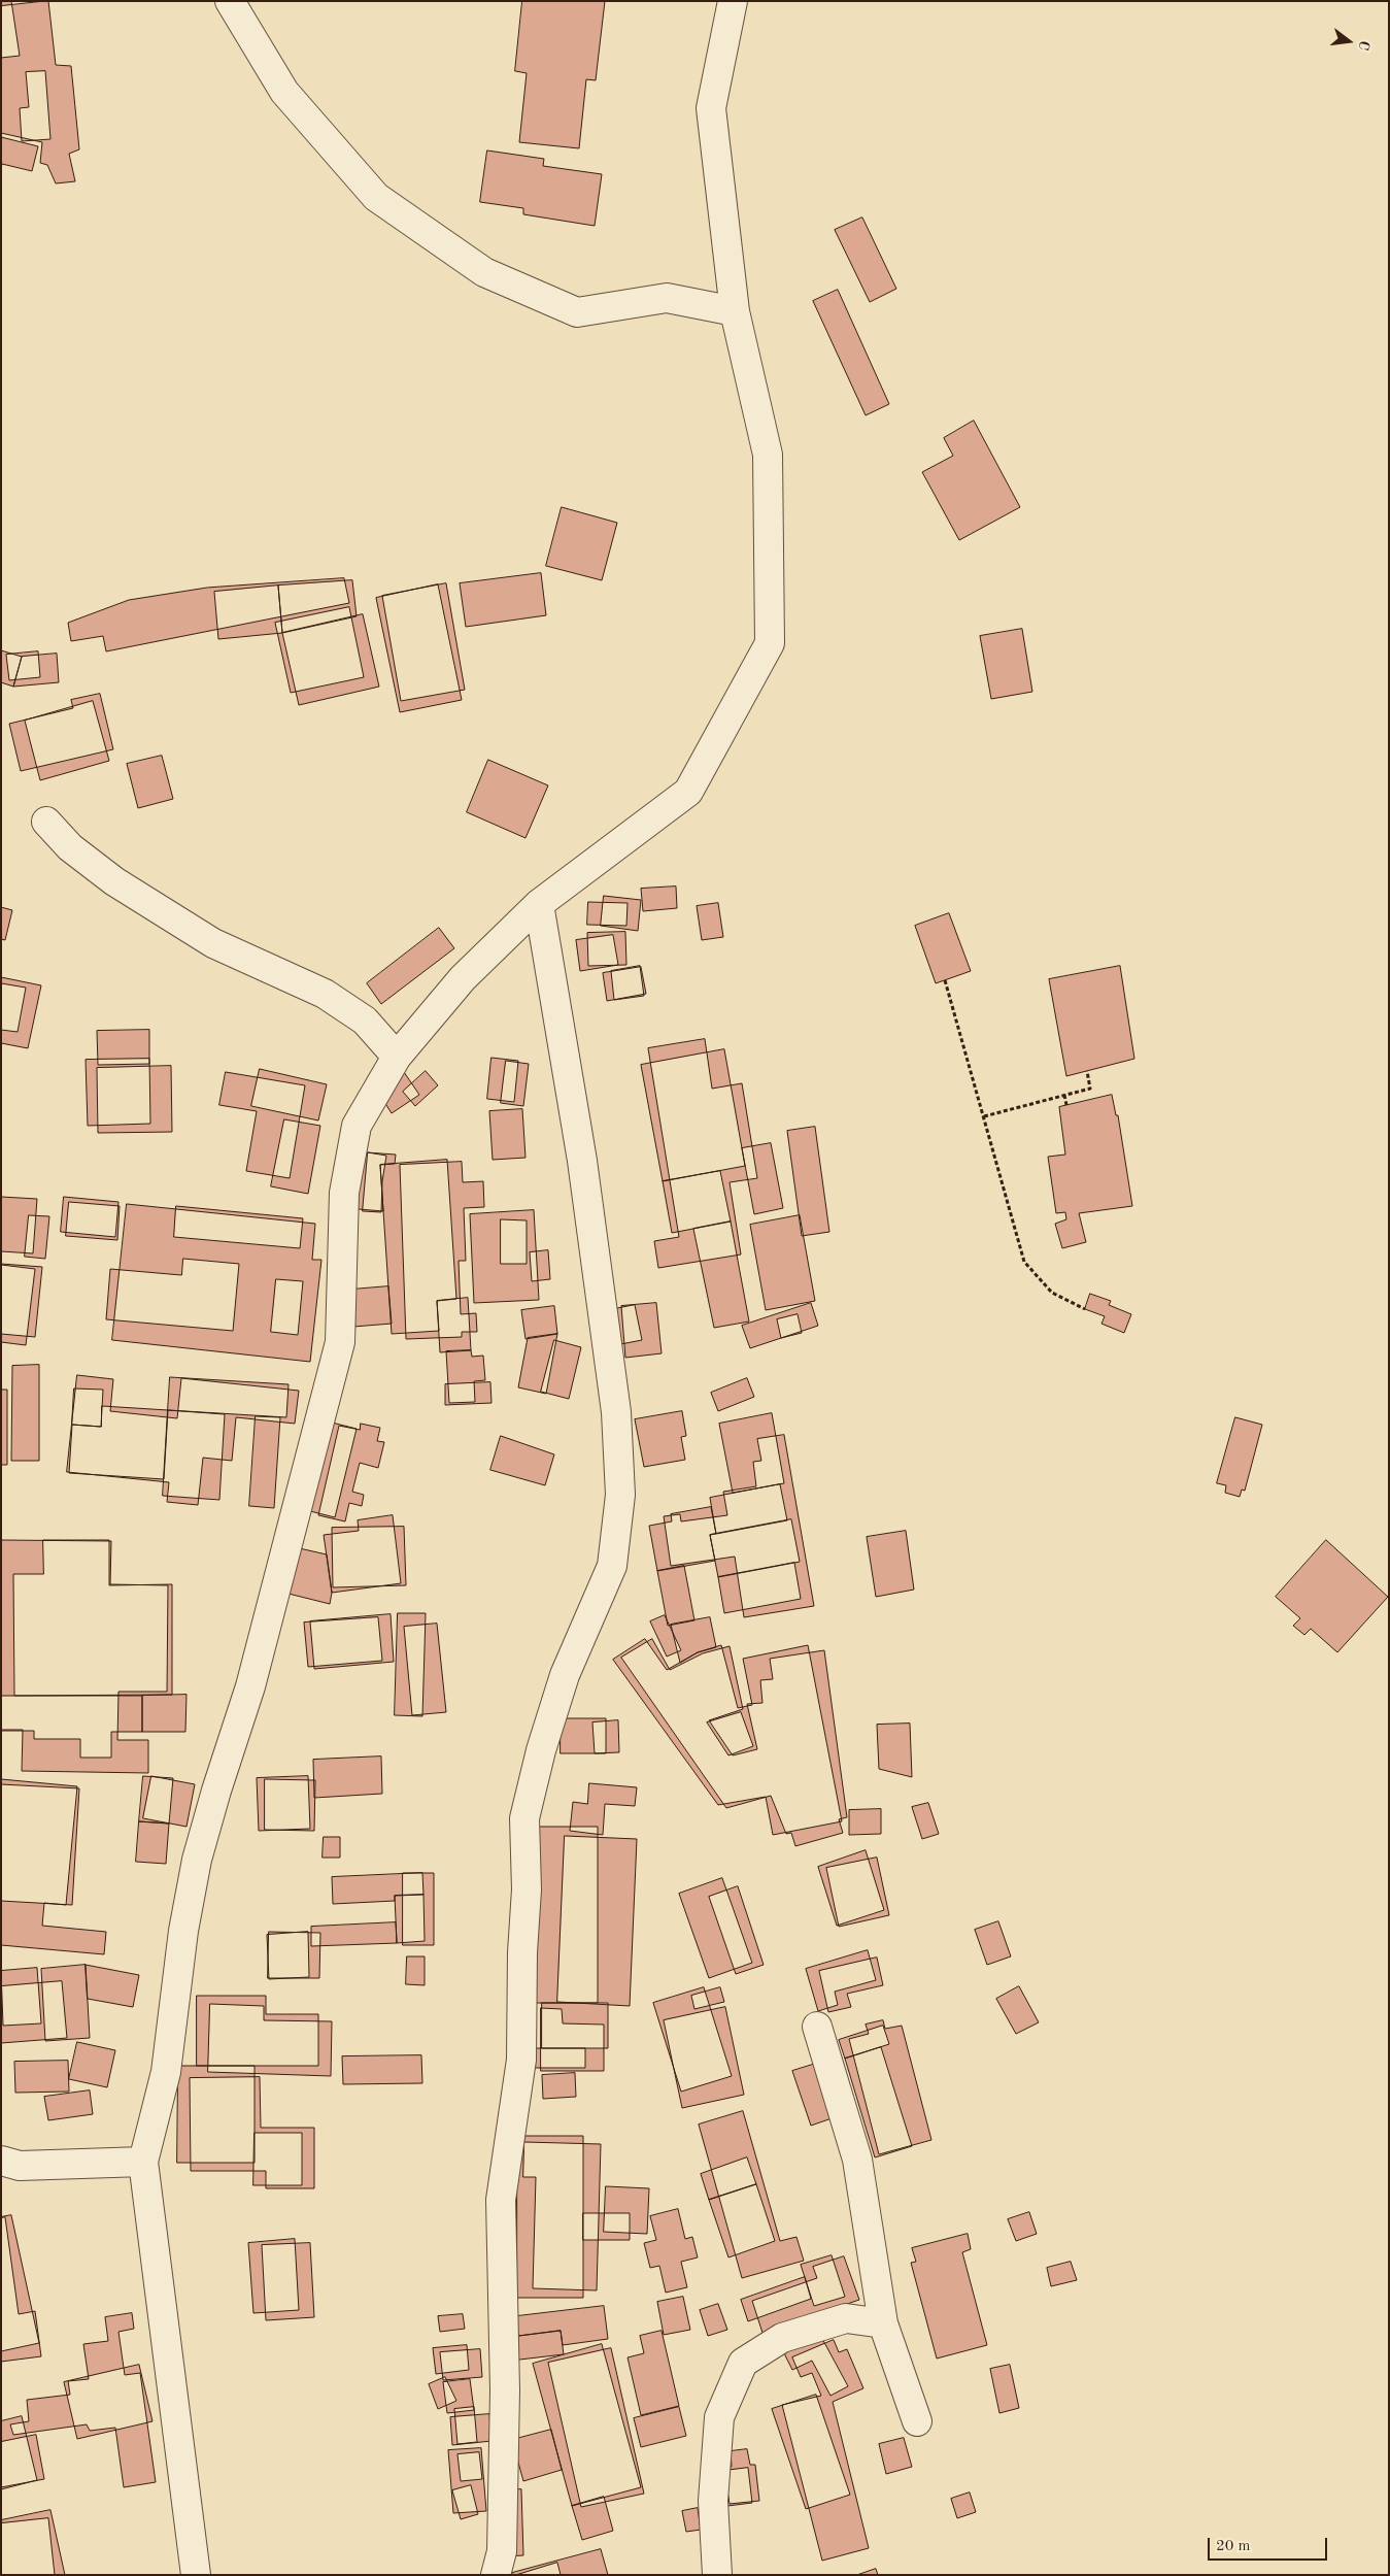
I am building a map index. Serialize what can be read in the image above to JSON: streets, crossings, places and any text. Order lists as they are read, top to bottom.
{
  "scale_bar": "20 m",
  "north": "right"
}
